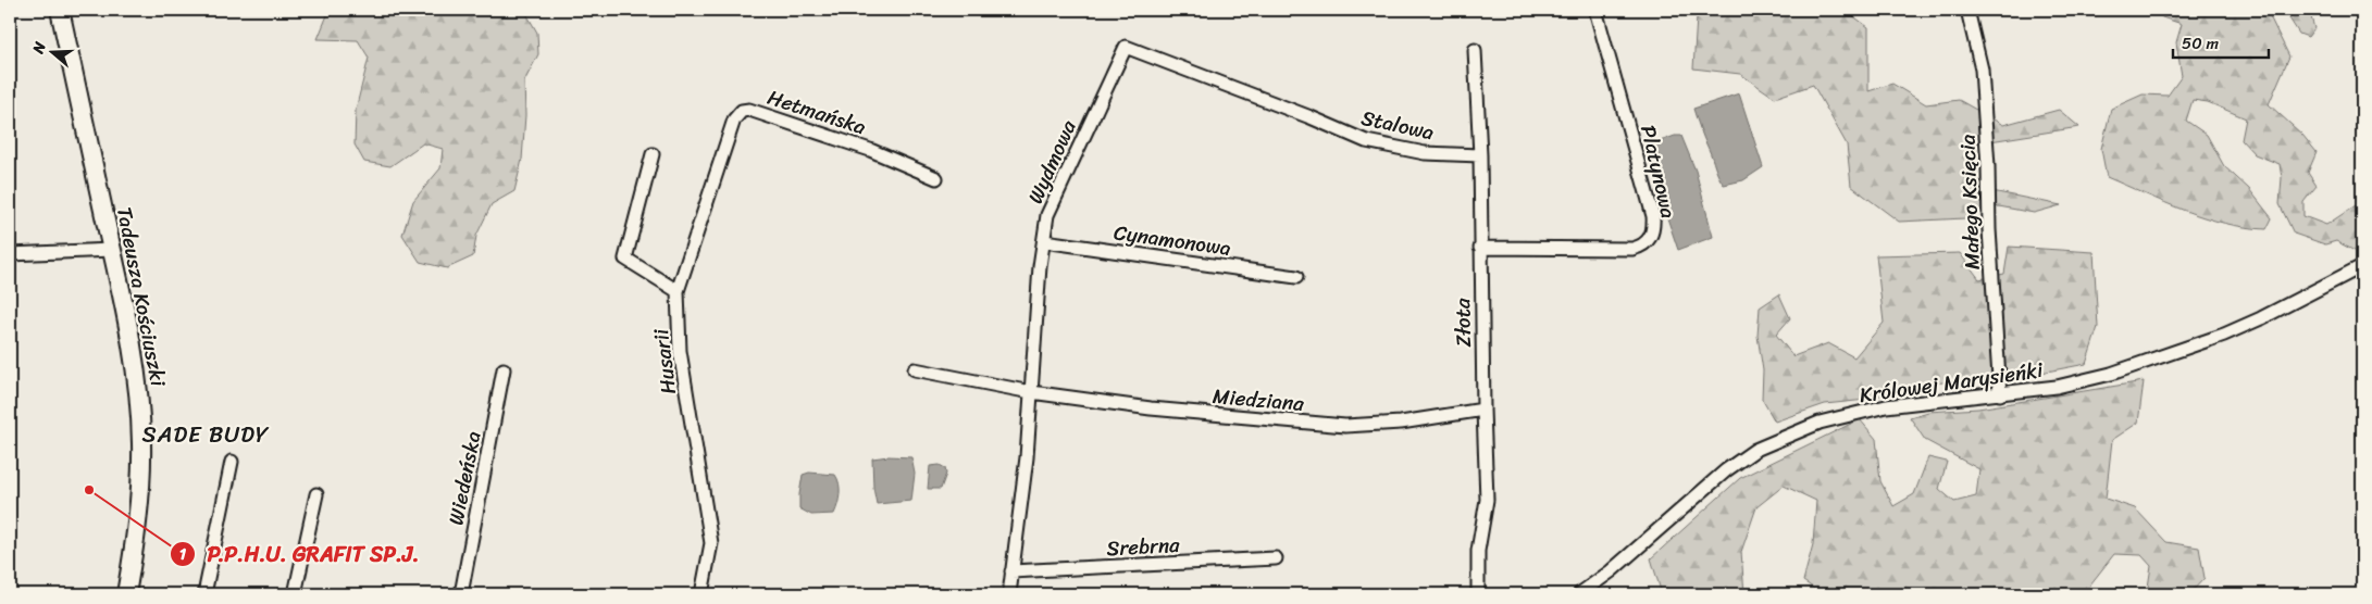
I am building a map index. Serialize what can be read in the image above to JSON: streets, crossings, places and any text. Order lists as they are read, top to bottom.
{
  "streets": {
    "main road": ["Tadeusza Kościuszki"],
    "street": [
      "Hetmańska",
      "Stalowa",
      "Wydmowa",
      "Platynowa",
      "Małego Księcia",
      "Cynamonowa",
      "Złota",
      "Husarii",
      "Królowej Marysieńki",
      "Miedziana",
      "Wiedeńska",
      "Srebrna"
    ]
  },
  "crossings": [
    ["Hetmańska", "Husarii"],
    ["Stalowa", "Wydmowa"],
    ["Stalowa", "Złota"],
    ["Wydmowa", "Cynamonowa"],
    ["Wydmowa", "Miedziana"],
    ["Wydmowa", "Srebrna"],
    ["Platynowa", "Złota"],
    ["Małego Księcia", "Królowej Marysieńki"],
    ["Złota", "Miedziana"]
  ],
  "districts": ["SADE BUDY"],
  "places": ["P.P.H.U. GRAFIT SP.J."],
  "scale_bar": "50 m",
  "north": "left"
}
